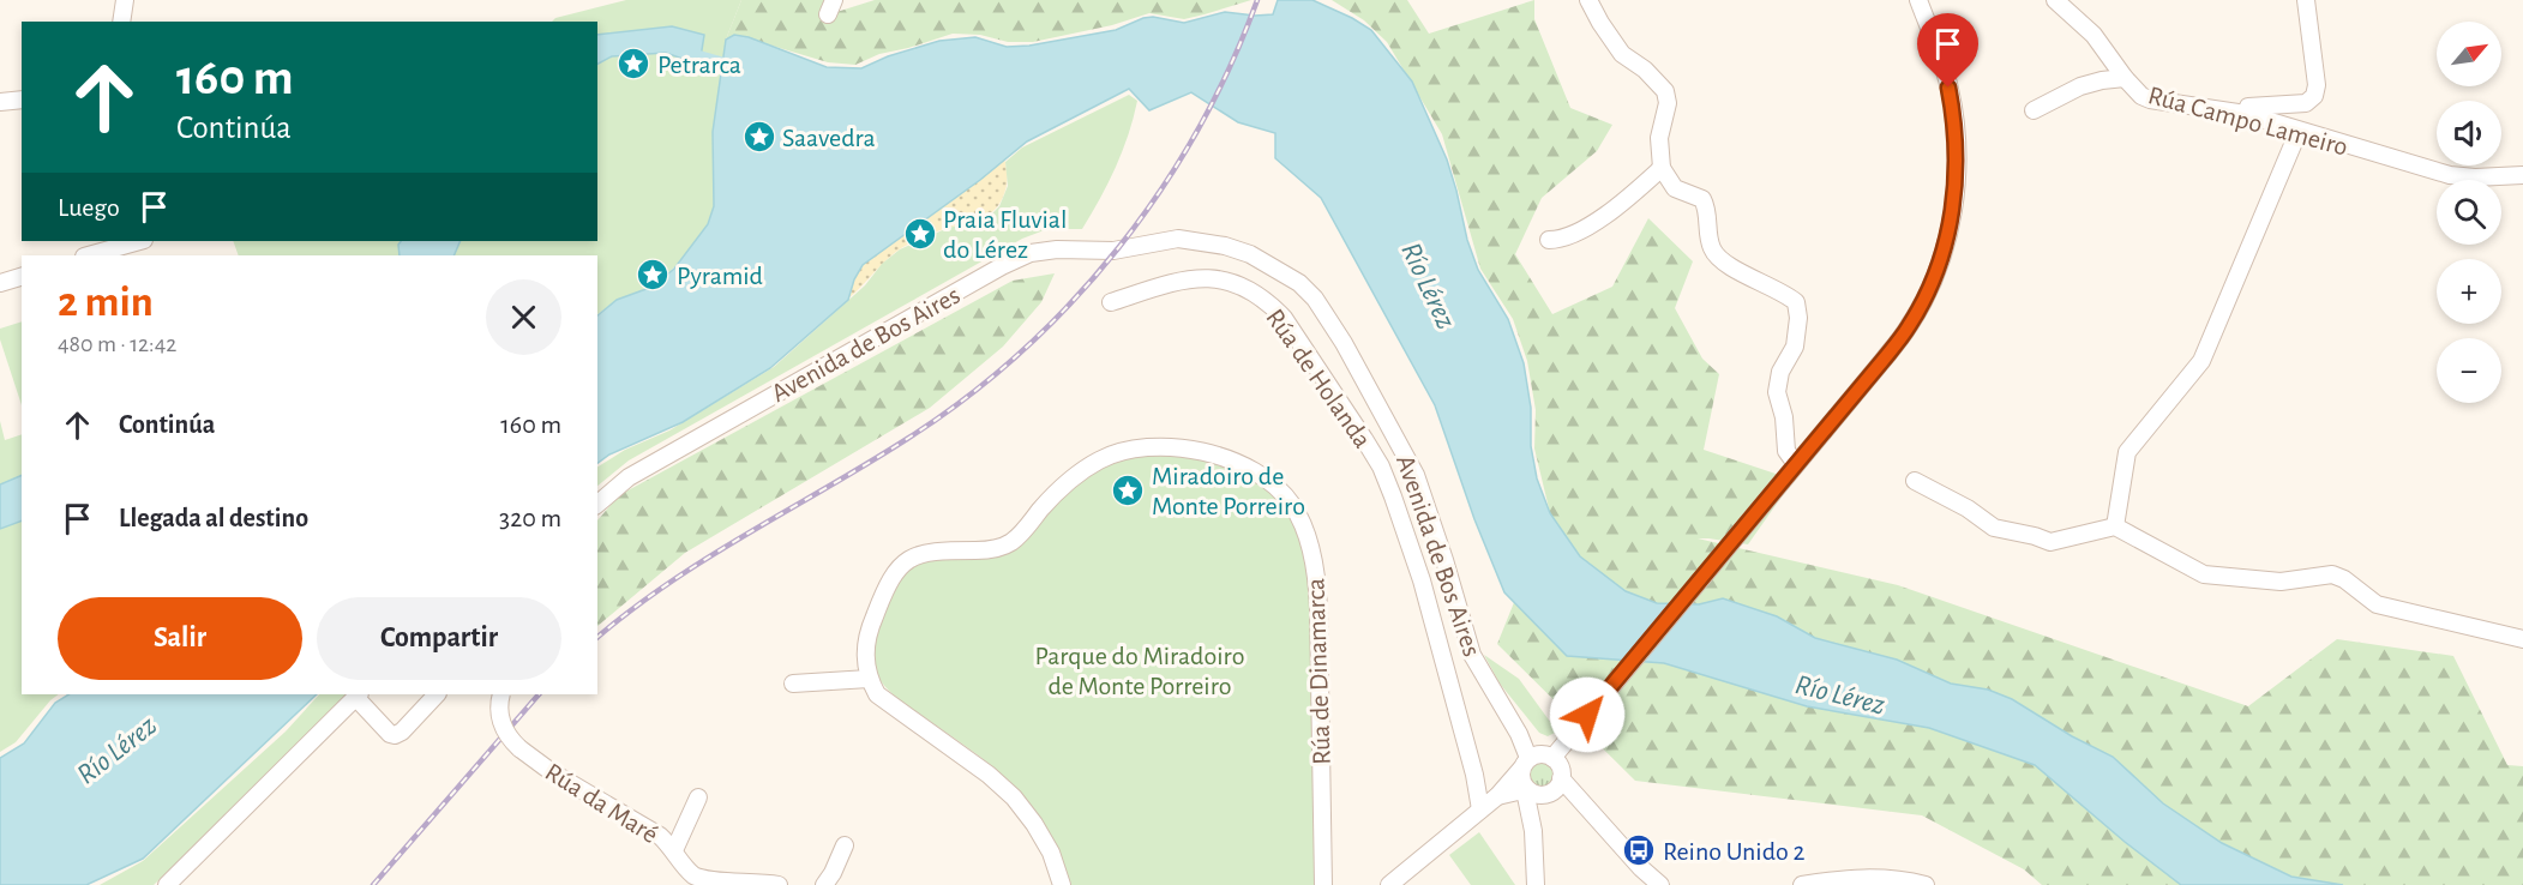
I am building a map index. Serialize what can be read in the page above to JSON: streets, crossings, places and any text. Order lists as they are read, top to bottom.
{
  "streets": {
    "street": [
      "Rúa Campo Lameiro",
      "Avenida de Bos Aires",
      "Rúa de Holanda",
      "Rúa de Dinamarca",
      "Rúa da Maré"
    ]
  },
  "water": ["Río Lérez"],
  "parks": ["Parque do Miradoiro de Monte Porreiro"],
  "places": {
    "place": [
      "Petrarca",
      "Saavedra",
      "Praia Fluvial do Lérez",
      "Pyramid",
      "Miradoiro de Monte Porreiro"
    ],
    "bus stop": ["Reino Unido 2"]
  },
  "north": "top right",
  "page": {
    "map_buttons": ["+", "−"],
    "turn": ["160 m", "Continúa"],
    "then": "Luego",
    "heading": ["2 min", "480 m · 12:42"],
    "list": [
      {
        "name": "Continúa",
        "value": "160 m"
      },
      {
        "name": "Llegada al destino",
        "value": "320 m"
      }
    ],
    "buttons": ["Salir", "Compartir"]
  }
}
